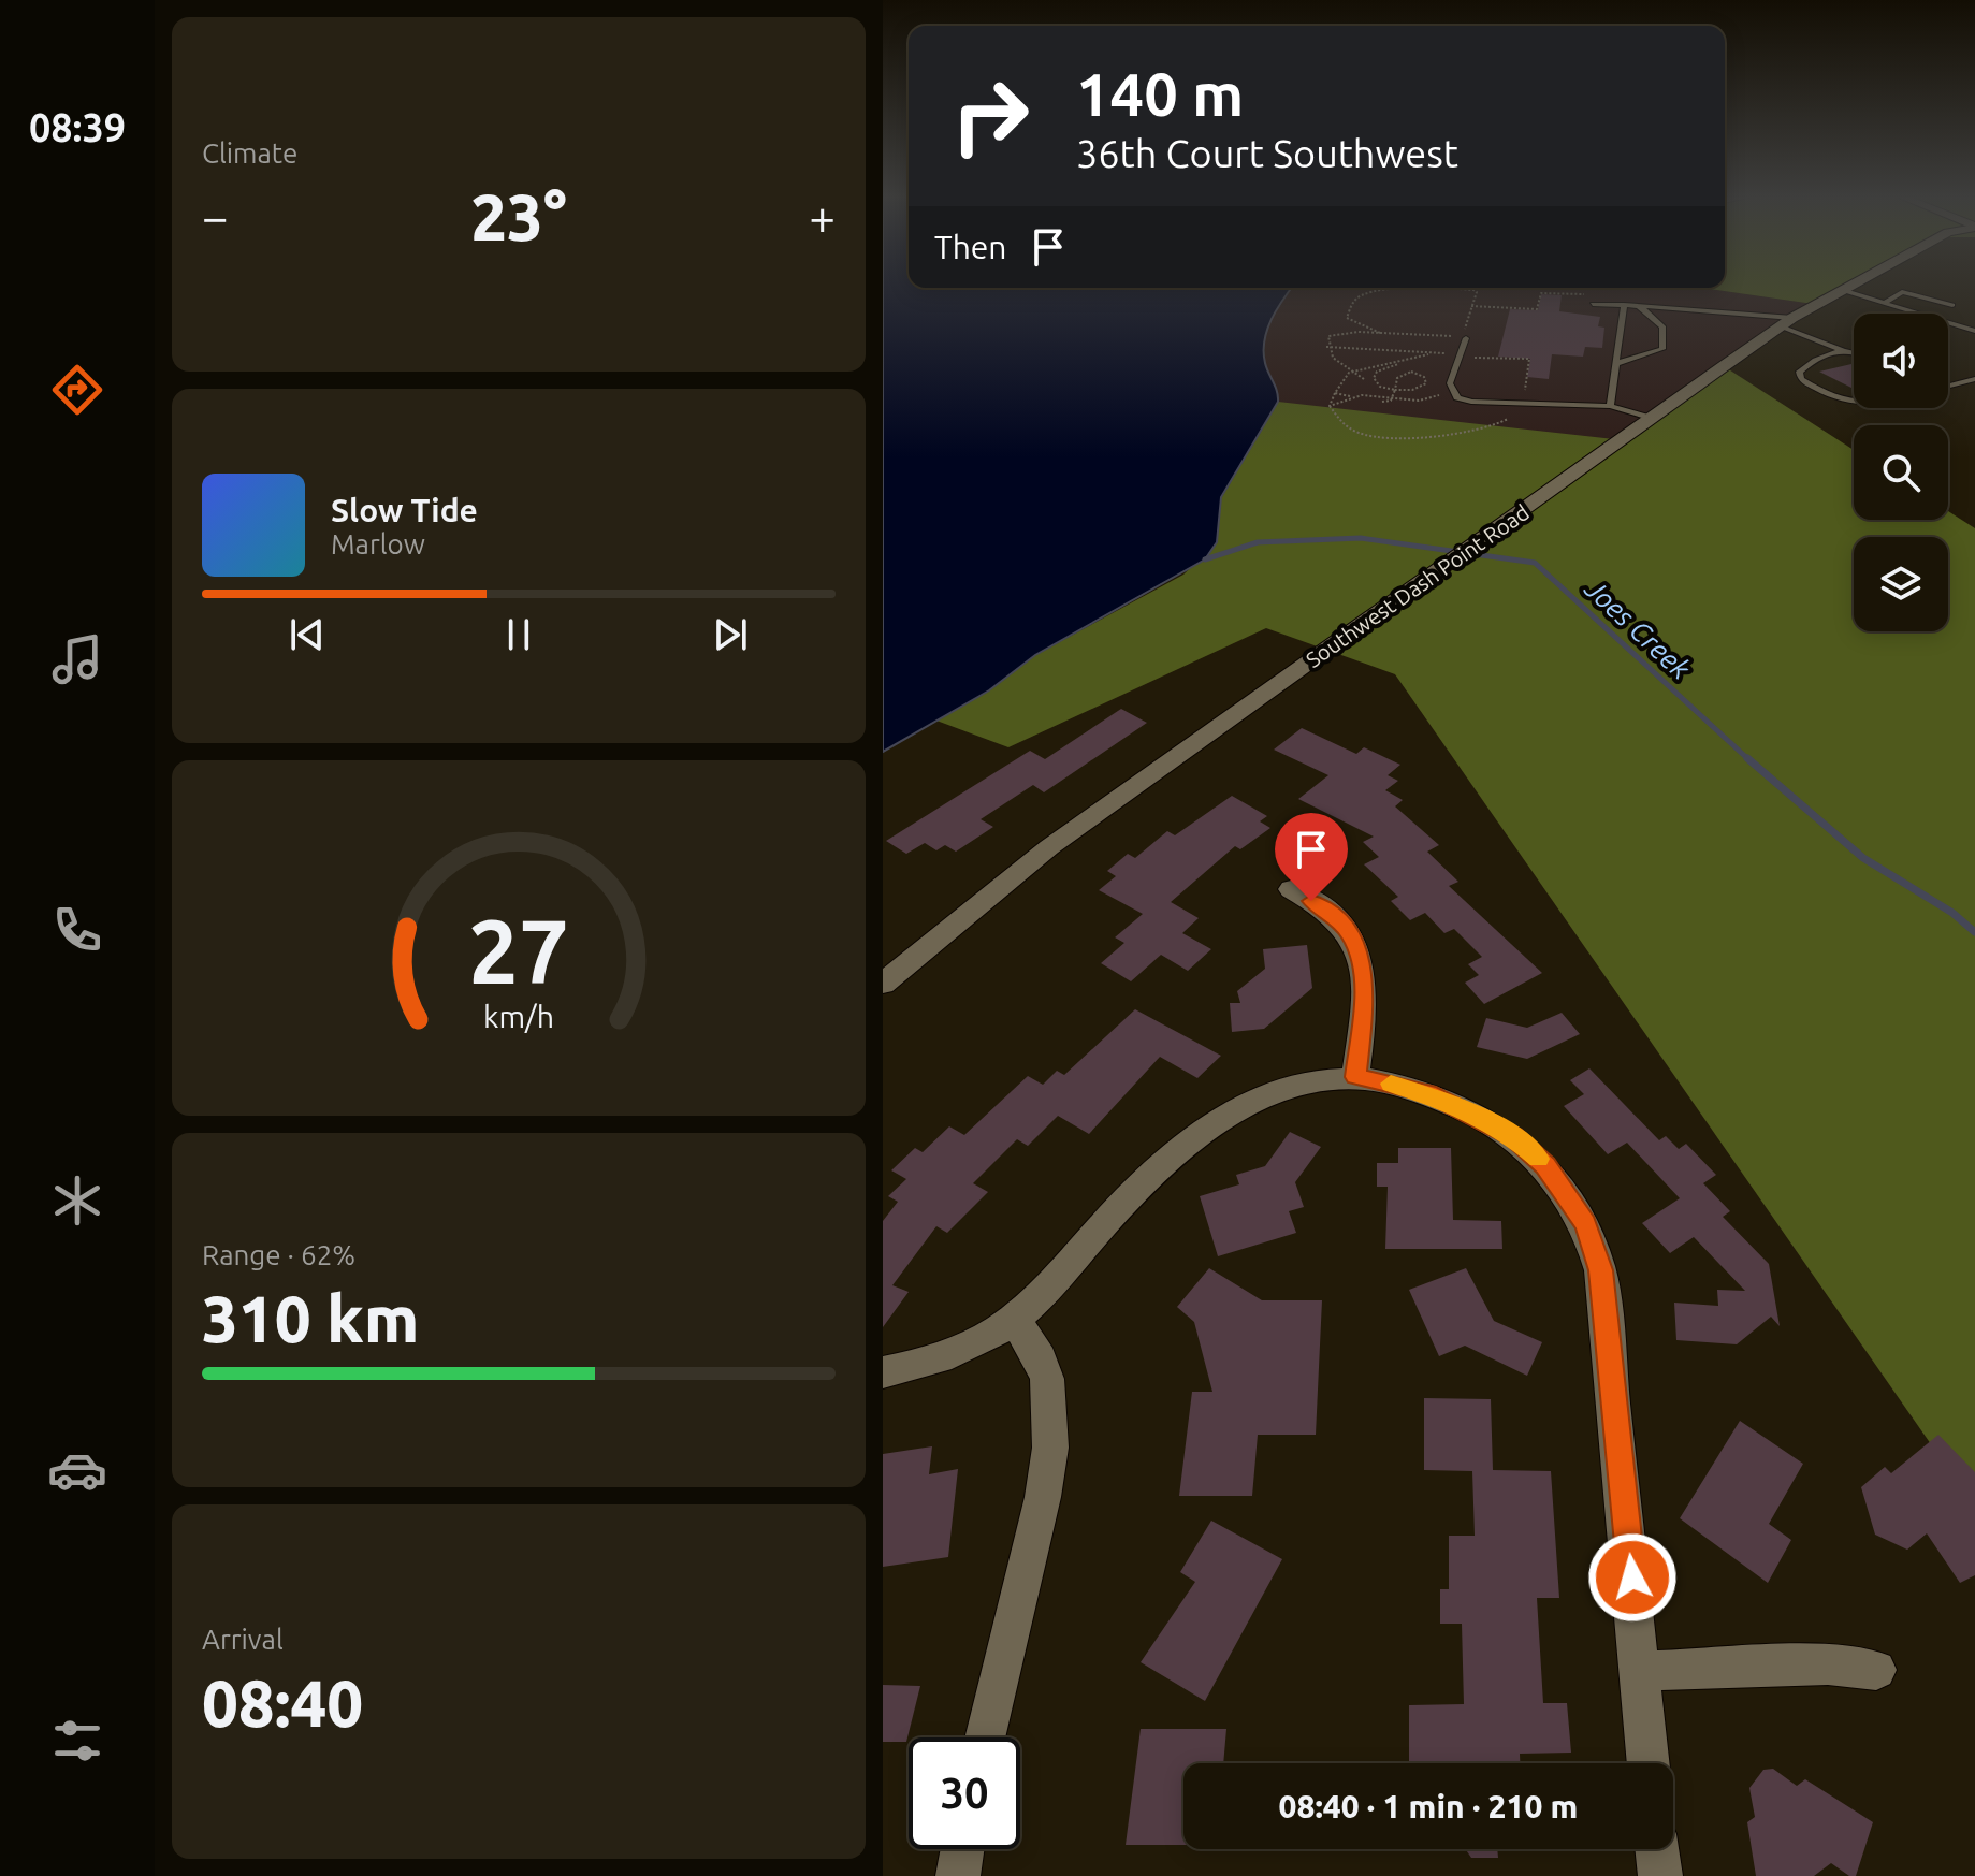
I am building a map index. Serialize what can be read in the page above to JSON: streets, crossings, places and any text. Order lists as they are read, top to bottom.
{
  "streets": {
    "main road": ["Southwest Dash Point Road"]
  },
  "water": ["Joes Creek"],
  "page": {
    "tabs": "08:39",
    "tile": [
      "Climate",
      ["Range · 62%", "310 km"],
      ["Arrival", "08:40"]
    ],
    "turn": ["140 m", "36th Court Southwest"],
    "heat": ["−", "23°", "+"],
    "then": "Then",
    "song": ["Slow Tide", "Marlow"],
    "limit": "30",
    "trip": "08:40 · 1 min · 210 m",
    "gauge": ["27", "km/h"]
  }
}
